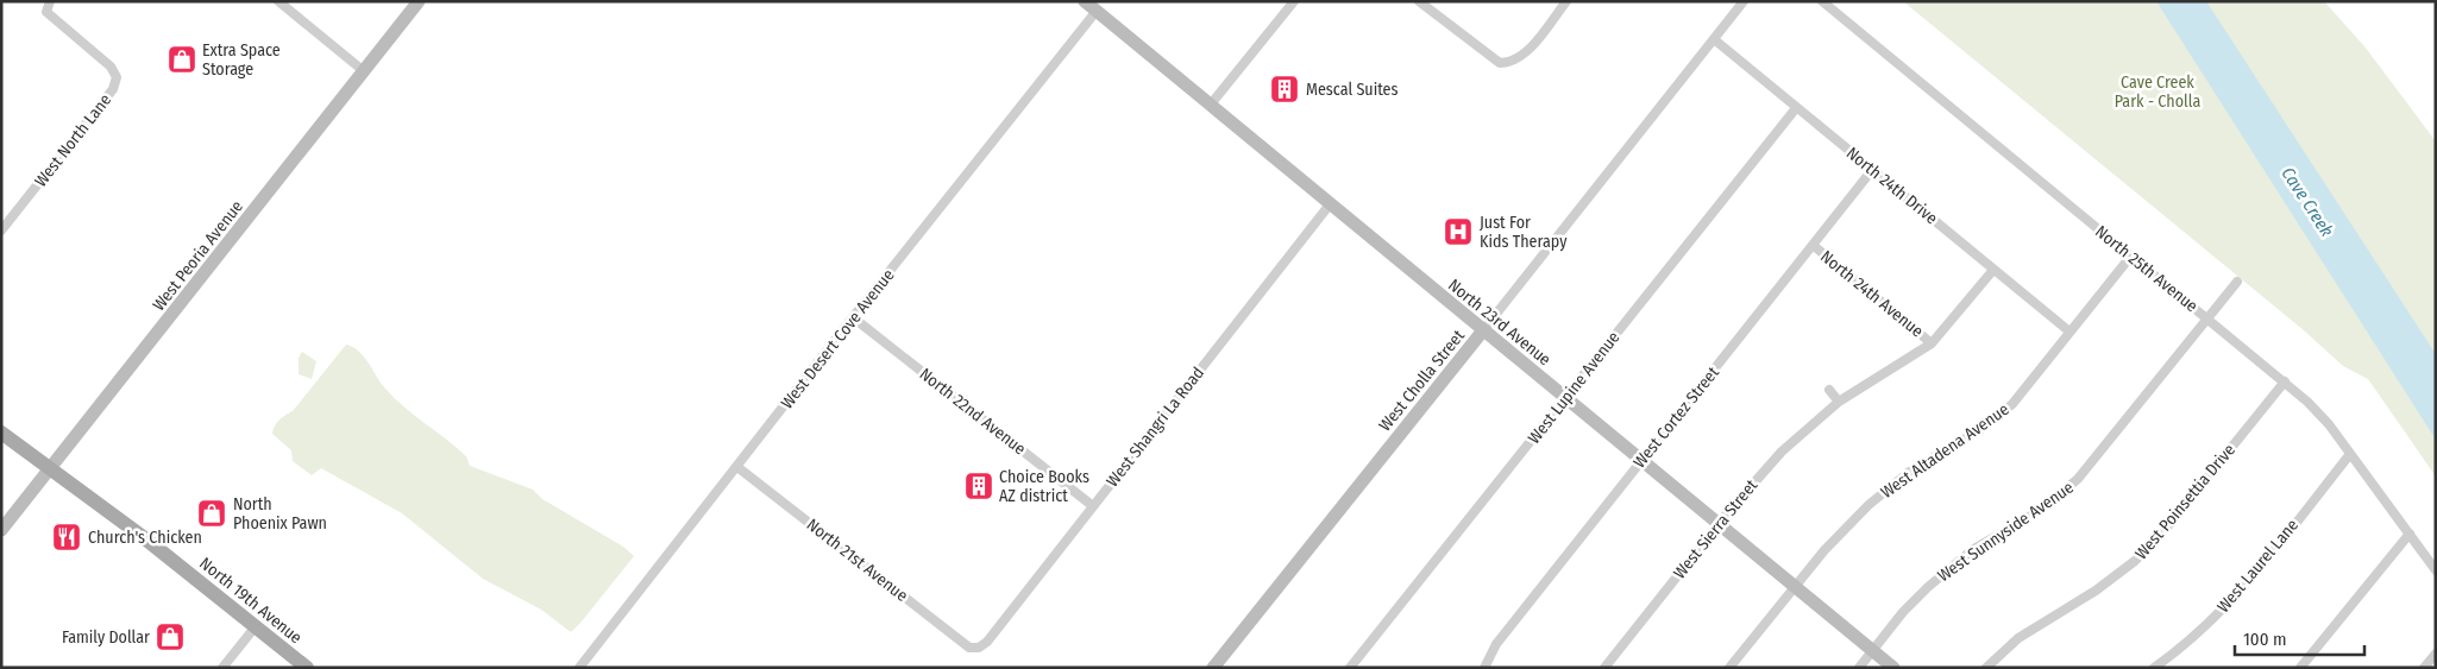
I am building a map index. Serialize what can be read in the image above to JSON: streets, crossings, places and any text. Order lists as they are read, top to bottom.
{
  "streets": {
    "main road": ["North 19th Avenue"],
    "street": [
      "West North Lane",
      "North 24th Drive",
      "West Peoria Avenue",
      "North 25th Avenue",
      "North 24th Avenue",
      "North 23rd Avenue",
      "West Desert Cove Avenue",
      "West Cholla Street",
      "West Lupine Avenue",
      "North 22nd Avenue",
      "West Cortez Street",
      "West Shangri La Road",
      "West Altadena Avenue",
      "West Poinsettia Drive",
      "West Sierra Street",
      "West Sunnyside Avenue",
      "North 21st Avenue",
      "West Laurel Lane"
    ]
  },
  "crossings": [
    ["North 24th Drive", "West Cholla Street"],
    ["North 24th Drive", "West Lupine Avenue"],
    ["North 24th Drive", "West Cortez Street"],
    ["North 24th Drive", "West Altadena Avenue"],
    ["North 24th Drive", "West Sierra Street"],
    ["West Peoria Avenue", "North 19th Avenue"],
    ["North 25th Avenue", "West Altadena Avenue"],
    ["North 25th Avenue", "West Poinsettia Drive"],
    ["North 25th Avenue", "West Sunnyside Avenue"],
    ["North 25th Avenue", "West Laurel Lane"],
    ["North 24th Avenue", "West Cortez Street"],
    ["North 24th Avenue", "West Sierra Street"],
    ["North 23rd Avenue", "West Desert Cove Avenue"],
    ["North 23rd Avenue", "West Cholla Street"],
    ["North 23rd Avenue", "West Lupine Avenue"],
    ["North 23rd Avenue", "West Cortez Street"],
    ["North 23rd Avenue", "West Shangri La Road"],
    ["North 23rd Avenue", "West Altadena Avenue"],
    ["North 23rd Avenue", "West Sierra Street"],
    ["North 23rd Avenue", "West Sunnyside Avenue"],
    ["West Desert Cove Avenue", "North 22nd Avenue"],
    ["West Desert Cove Avenue", "North 21st Avenue"],
    ["North 22nd Avenue", "West Shangri La Road"],
    ["West Shangri La Road", "North 21st Avenue"]
  ],
  "water": ["Cave Creek"],
  "parks": ["Cave Creek Park - Cholla"],
  "places": {
    "shop": ["Extra Space Storage", "North Phoenix Pawn", "Family Dollar"],
    "building": ["Mescal Suites", "Choice Books AZ district"],
    "hospital": ["Just For Kids Therapy"],
    "restaurant": ["Church's Chicken"]
  },
  "scale_bar": "100 m"
}
